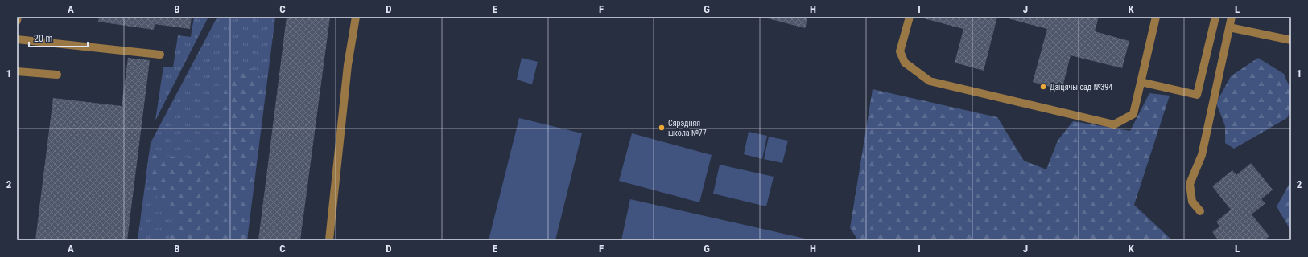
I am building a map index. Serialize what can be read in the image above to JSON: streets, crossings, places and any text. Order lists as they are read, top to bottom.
{
  "places": ["Дзіцячы сад №394", "Сярэдняя школа №77"],
  "scale_bar": "20 m",
  "grid": {
    "columns": [
      "A",
      "B",
      "C",
      "D",
      "E",
      "F",
      "G",
      "H",
      "I",
      "J",
      "K",
      "L"
    ],
    "rows": ["1", "2"]
  }
}
